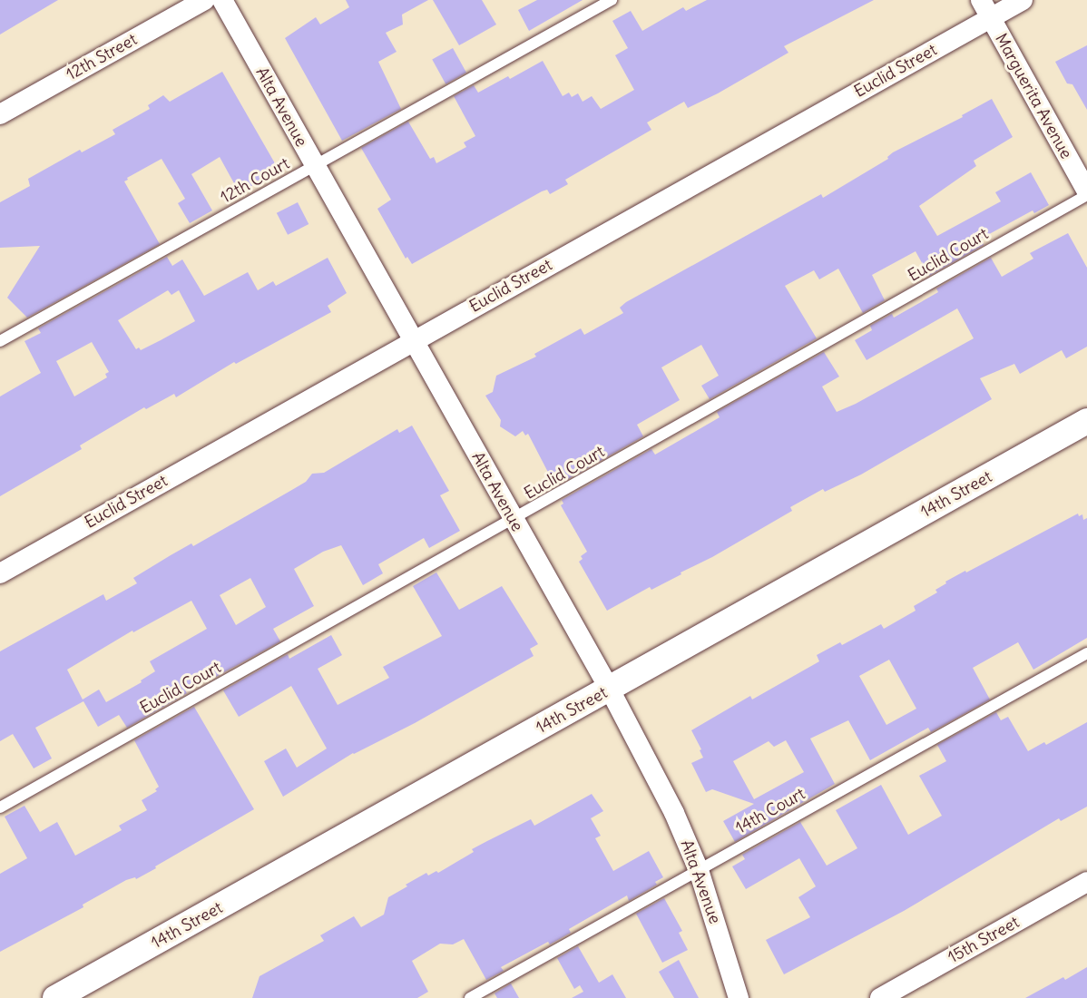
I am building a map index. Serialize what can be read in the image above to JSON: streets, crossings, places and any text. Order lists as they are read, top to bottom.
{
  "streets": {
    "street": [
      "12th Street",
      "Euclid Street",
      "Marguerita Avenue",
      "Alta Avenue",
      "14th Street",
      "15th Street"
    ],
    "lane": ["12th Court", "Euclid Court", "14th Court"]
  },
  "crossings": [
    ["Euclid Street", "Marguerita Avenue"],
    ["Euclid Street", "Alta Avenue"],
    ["Marguerita Avenue", "Euclid Court"],
    ["Alta Avenue", "12th Court"],
    ["Alta Avenue", "Euclid Court"],
    ["Alta Avenue", "14th Street"],
    ["Alta Avenue", "14th Court"]
  ]
}
